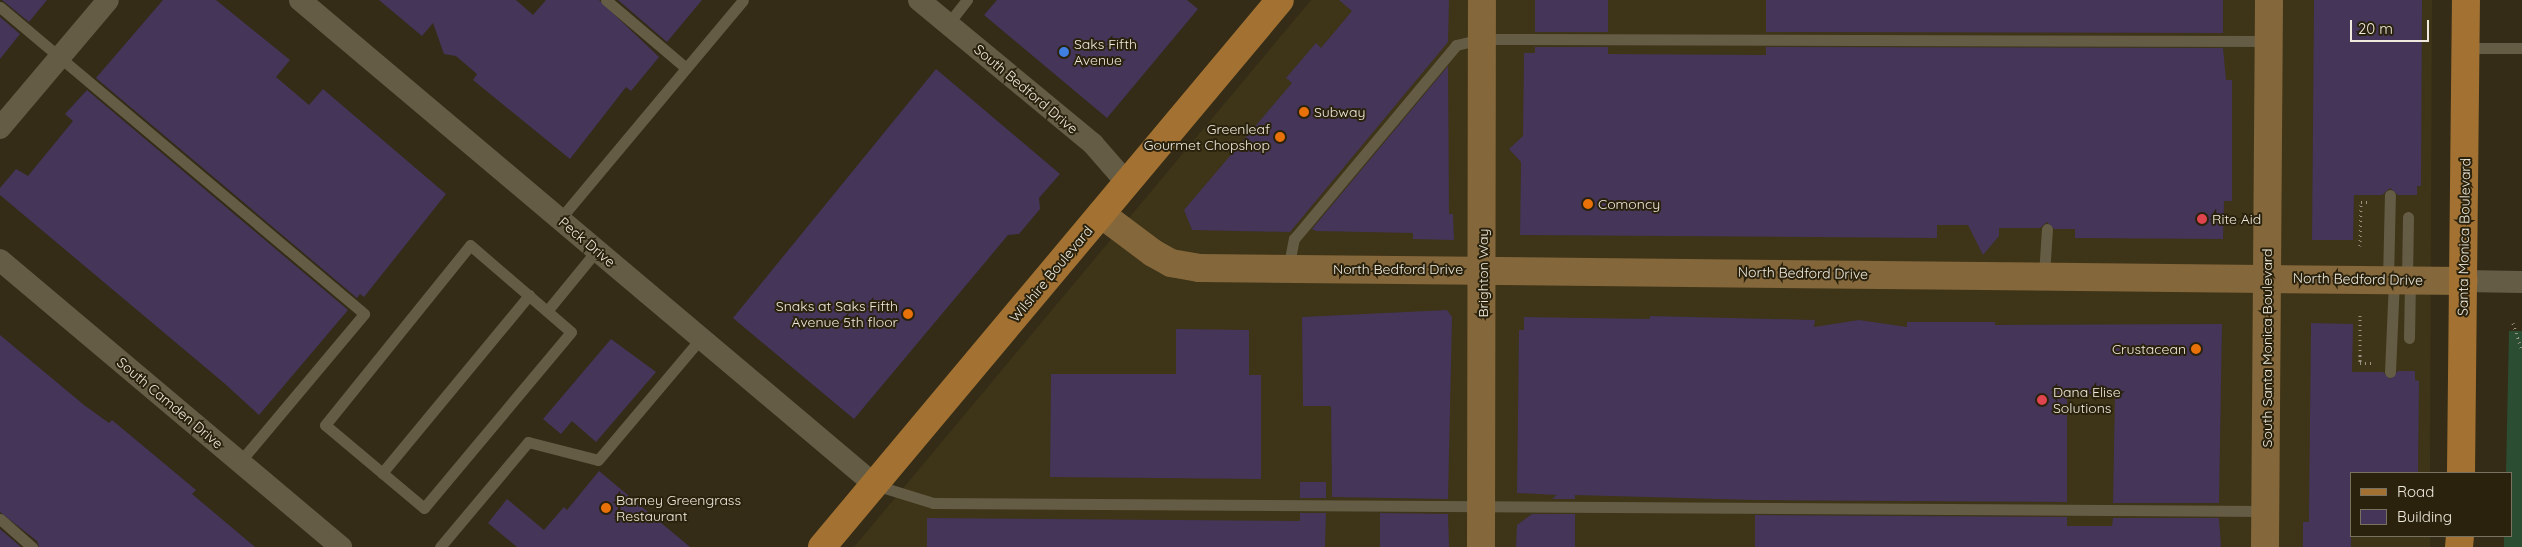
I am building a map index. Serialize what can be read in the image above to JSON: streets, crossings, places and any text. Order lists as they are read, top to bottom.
{
  "streets": {
    "main road": ["Santa Monica Boulevard", "Wilshire Boulevard"],
    "street": [
      "South Bedford Drive",
      "Peck Drive",
      "North Bedford Drive",
      "Brighton Way",
      "South Santa Monica Boulevard",
      "South Camden Drive"
    ]
  },
  "crossings": [
    ["South Bedford Drive", "Wilshire Boulevard"],
    ["Santa Monica Boulevard", "North Bedford Drive"],
    ["Peck Drive", "Wilshire Boulevard"],
    ["North Bedford Drive", "Brighton Way"],
    ["North Bedford Drive", "Wilshire Boulevard"],
    ["North Bedford Drive", "South Santa Monica Boulevard"]
  ],
  "places": [
    "Saks Fifth Avenue",
    "Subway",
    "Greenleaf Gourmet Chopshop",
    "Comoncy",
    "Rite Aid",
    "Snaks at Saks Fifth Avenue 5th floor",
    "Crustacean",
    "Dana Elise Solutions",
    "Barney Greengrass Restaurant"
  ],
  "legend": ["Road", "Building"],
  "scale_bar": "20 m"
}
